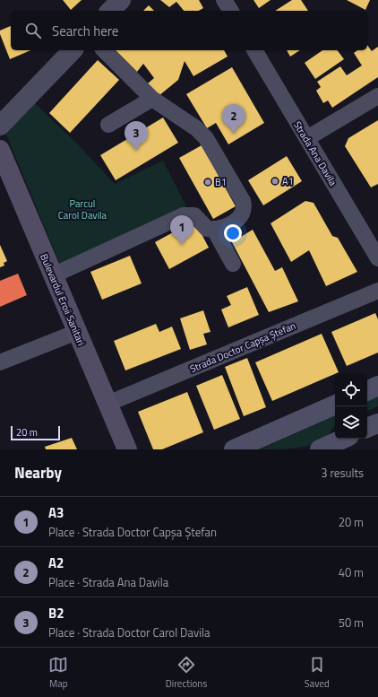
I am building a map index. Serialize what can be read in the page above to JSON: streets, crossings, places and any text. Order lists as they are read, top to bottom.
{
  "streets": {
    "main road": ["Bulevardul Eroii Sanitari"],
    "street": ["Strada Ana Davila", "Strada Doctor Capșa Ștefan"]
  },
  "crossings": [
    ["Bulevardul Eroii Sanitari", "Strada Doctor Capșa Ștefan"]
  ],
  "parks": ["Parcul Carol Davila"],
  "places": ["A1", "B1"],
  "scale_bar": "20 m",
  "page": {
    "search": "Search here",
    "pins": ["2", "3", "1"],
    "scale": "20 m",
    "heading": ["Nearby", "3 results"],
    "list": [
      {
        "mark": "1",
        "name": "A3",
        "note": "Place · Strada Doctor Capșa Ștefan",
        "value": "20 m"
      },
      {
        "mark": "2",
        "name": "A2",
        "note": "Place · Strada Ana Davila",
        "value": "40 m"
      },
      {
        "mark": "3",
        "name": "B2",
        "note": "Place · Strada Doctor Carol Davila",
        "value": "50 m"
      }
    ],
    "nav": ["Map", "Directions", "Saved"]
  }
}
